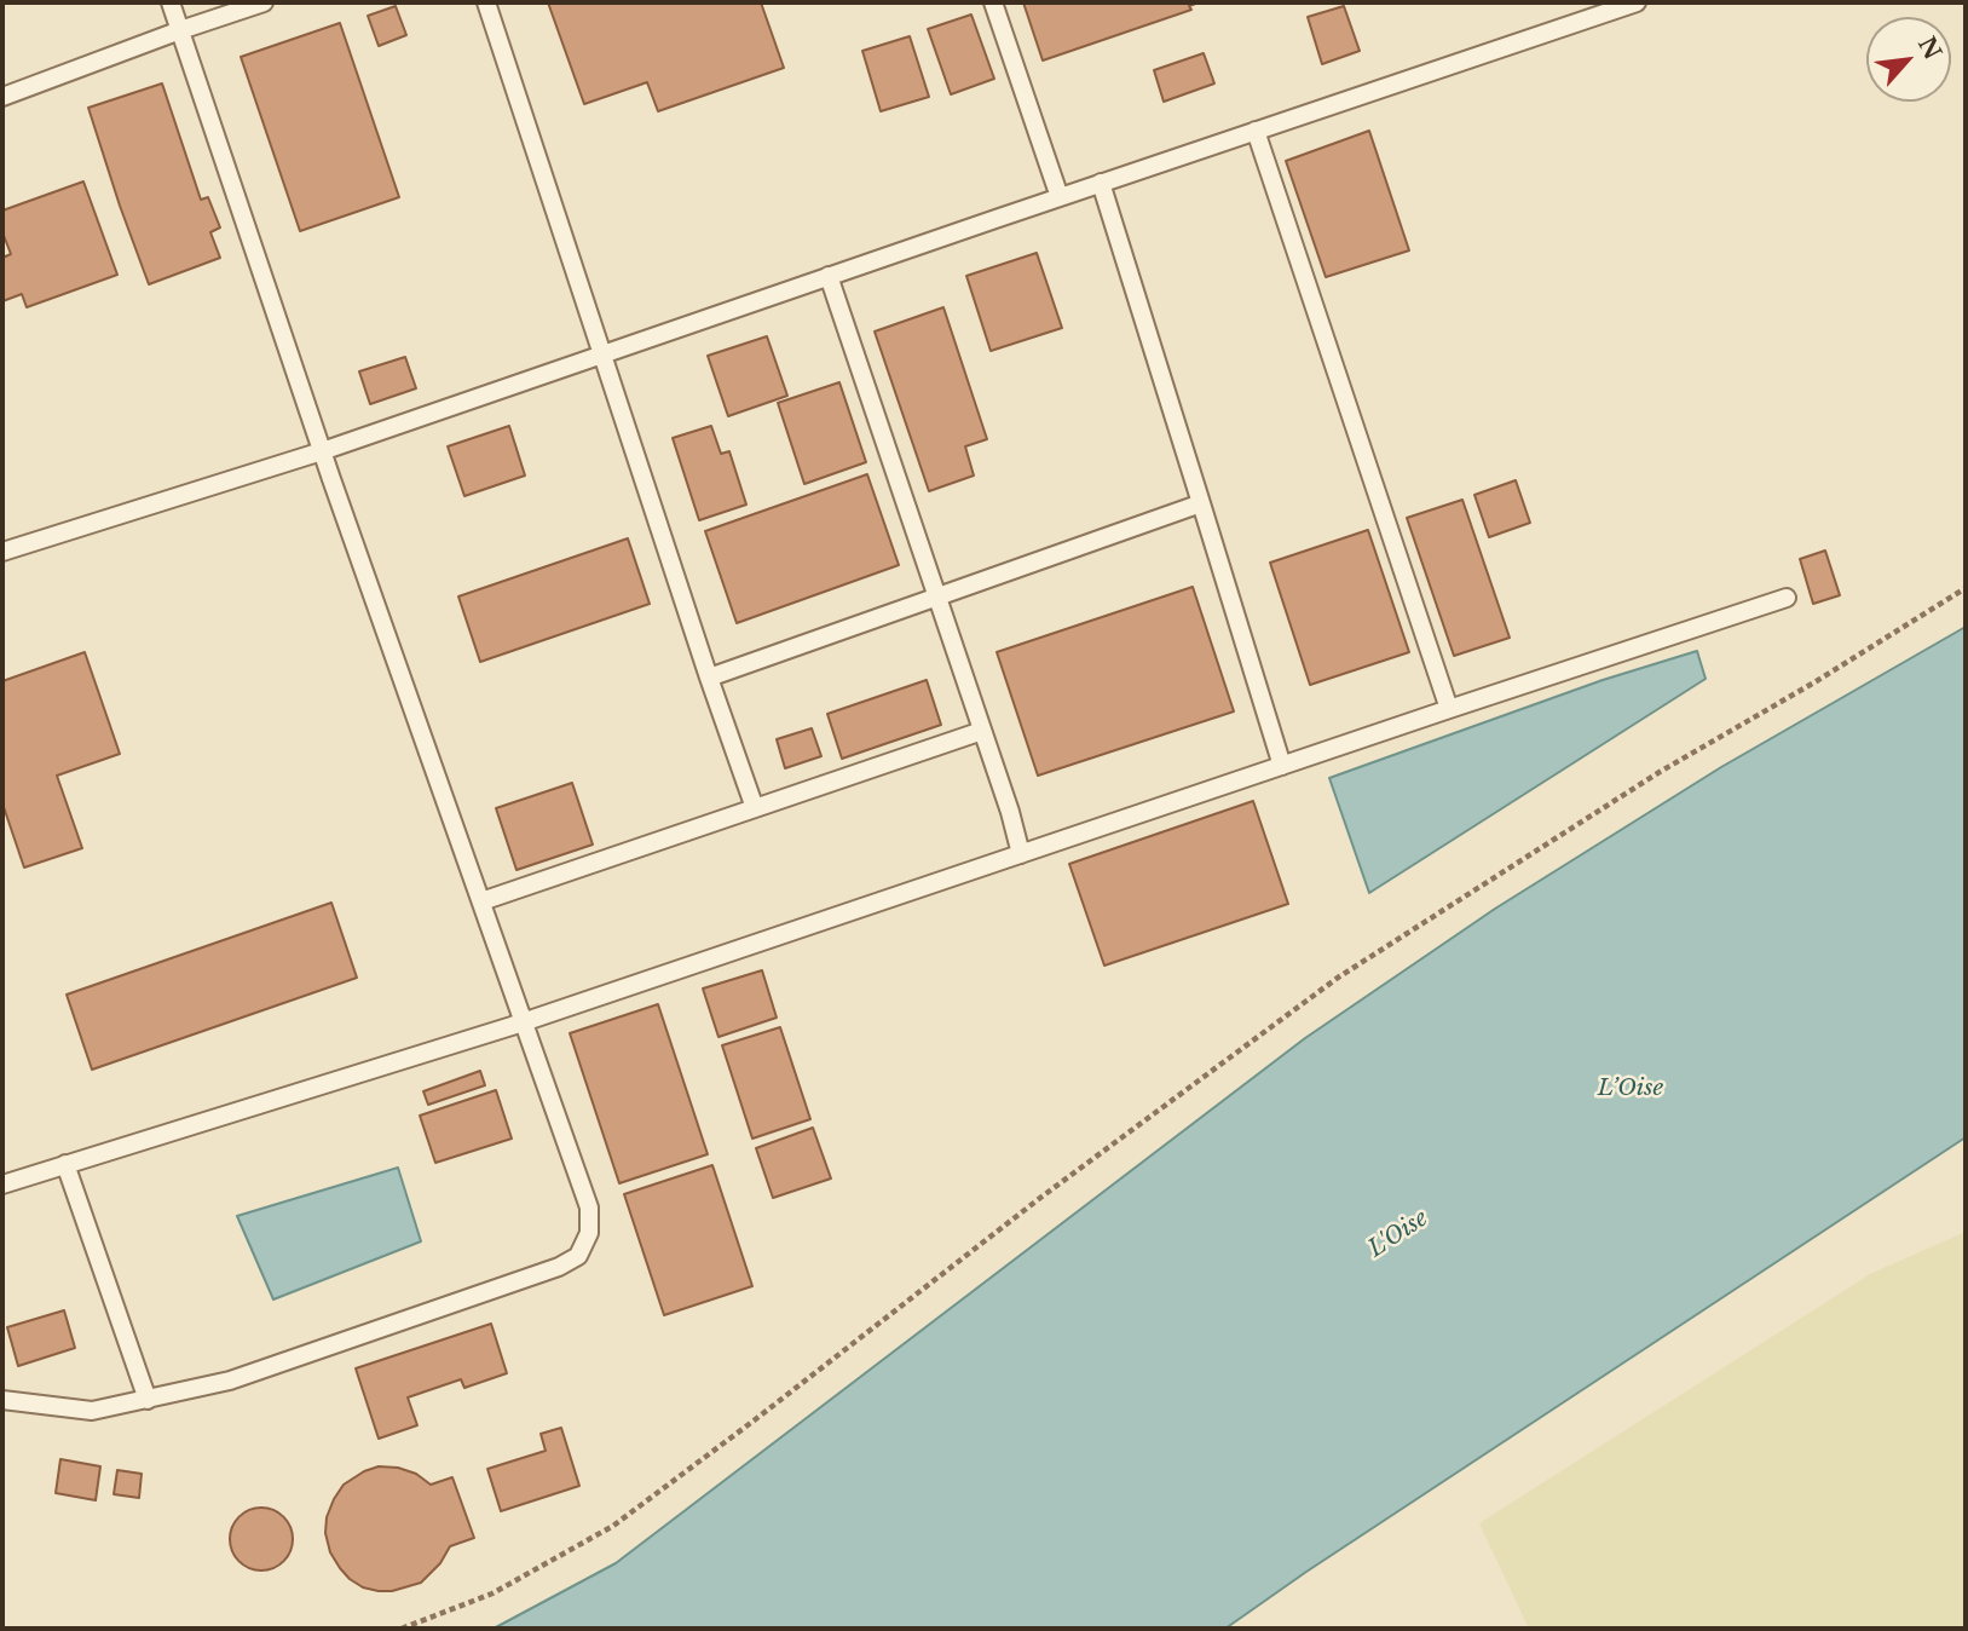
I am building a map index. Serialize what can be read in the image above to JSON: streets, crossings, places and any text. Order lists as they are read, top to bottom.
{
  "water": ["L’Oise", "L'Oise"],
  "north": "top right"
}
